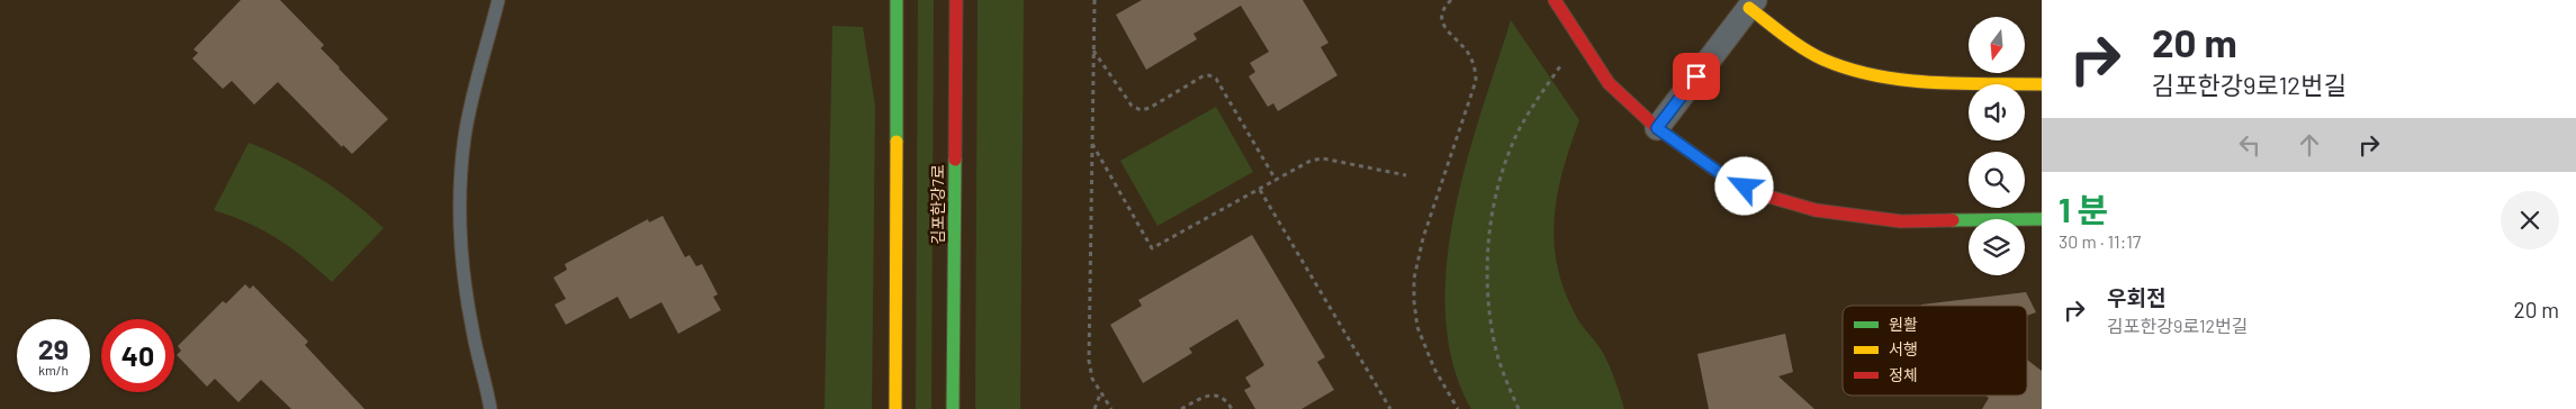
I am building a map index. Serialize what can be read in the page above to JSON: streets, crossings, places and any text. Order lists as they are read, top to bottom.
{
  "streets": {
    "street": ["김포한강7로"]
  },
  "legend": ["원활", "서행", "정체"],
  "north": "bottom",
  "page": {
    "turn": ["20 m", "김포한강9로12번길"],
    "heading": ["1 분", "30 m · 11:17"],
    "list": [
      {
        "name": "우회전",
        "note": "김포한강9로12번길",
        "value": "20 m"
      }
    ],
    "speed": "29 km/h",
    "limit": "40"
  }
}
